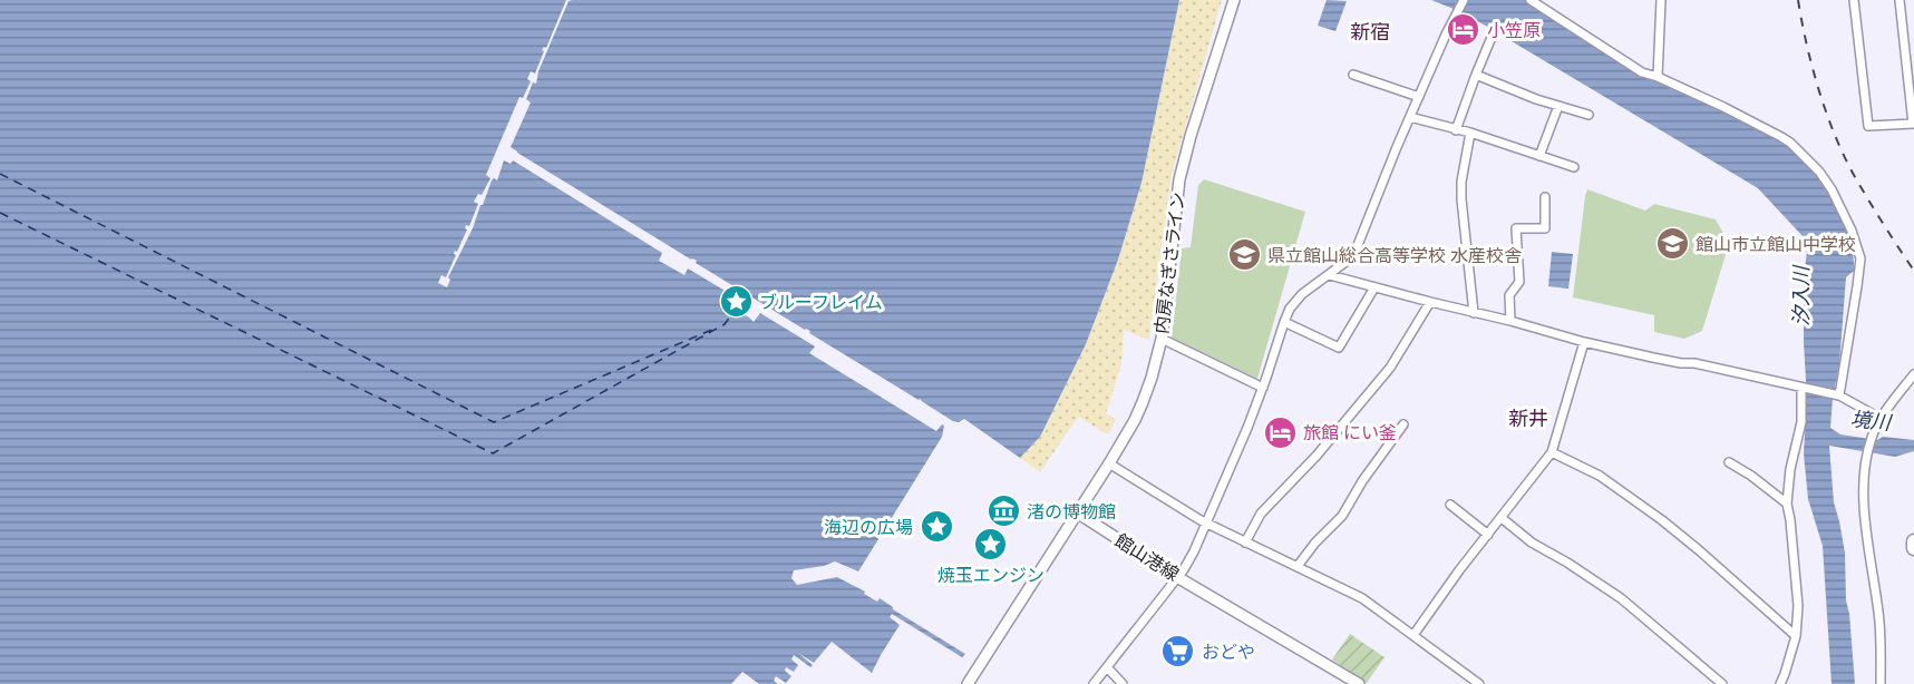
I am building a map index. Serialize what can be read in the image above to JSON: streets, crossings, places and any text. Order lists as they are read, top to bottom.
{
  "streets": {
    "street": ["内房なぎさライン", "館山港線"]
  },
  "crossings": [
    ["内房なぎさライン", "館山港線"]
  ],
  "districts": ["新宿", "新井"],
  "water": ["汐入川", "境川"],
  "places": {
    "hotel": ["小笠原", "旅館 にい釜"],
    "school or university": ["館山市立館山中学校", "県立館山総合高等学校 水産校舎"],
    "place": ["ブルーフレイム", "海辺の広場", "焼玉エンジン"],
    "museum": ["渚の博物館"],
    "supermarket": ["おどや"]
  }
}
